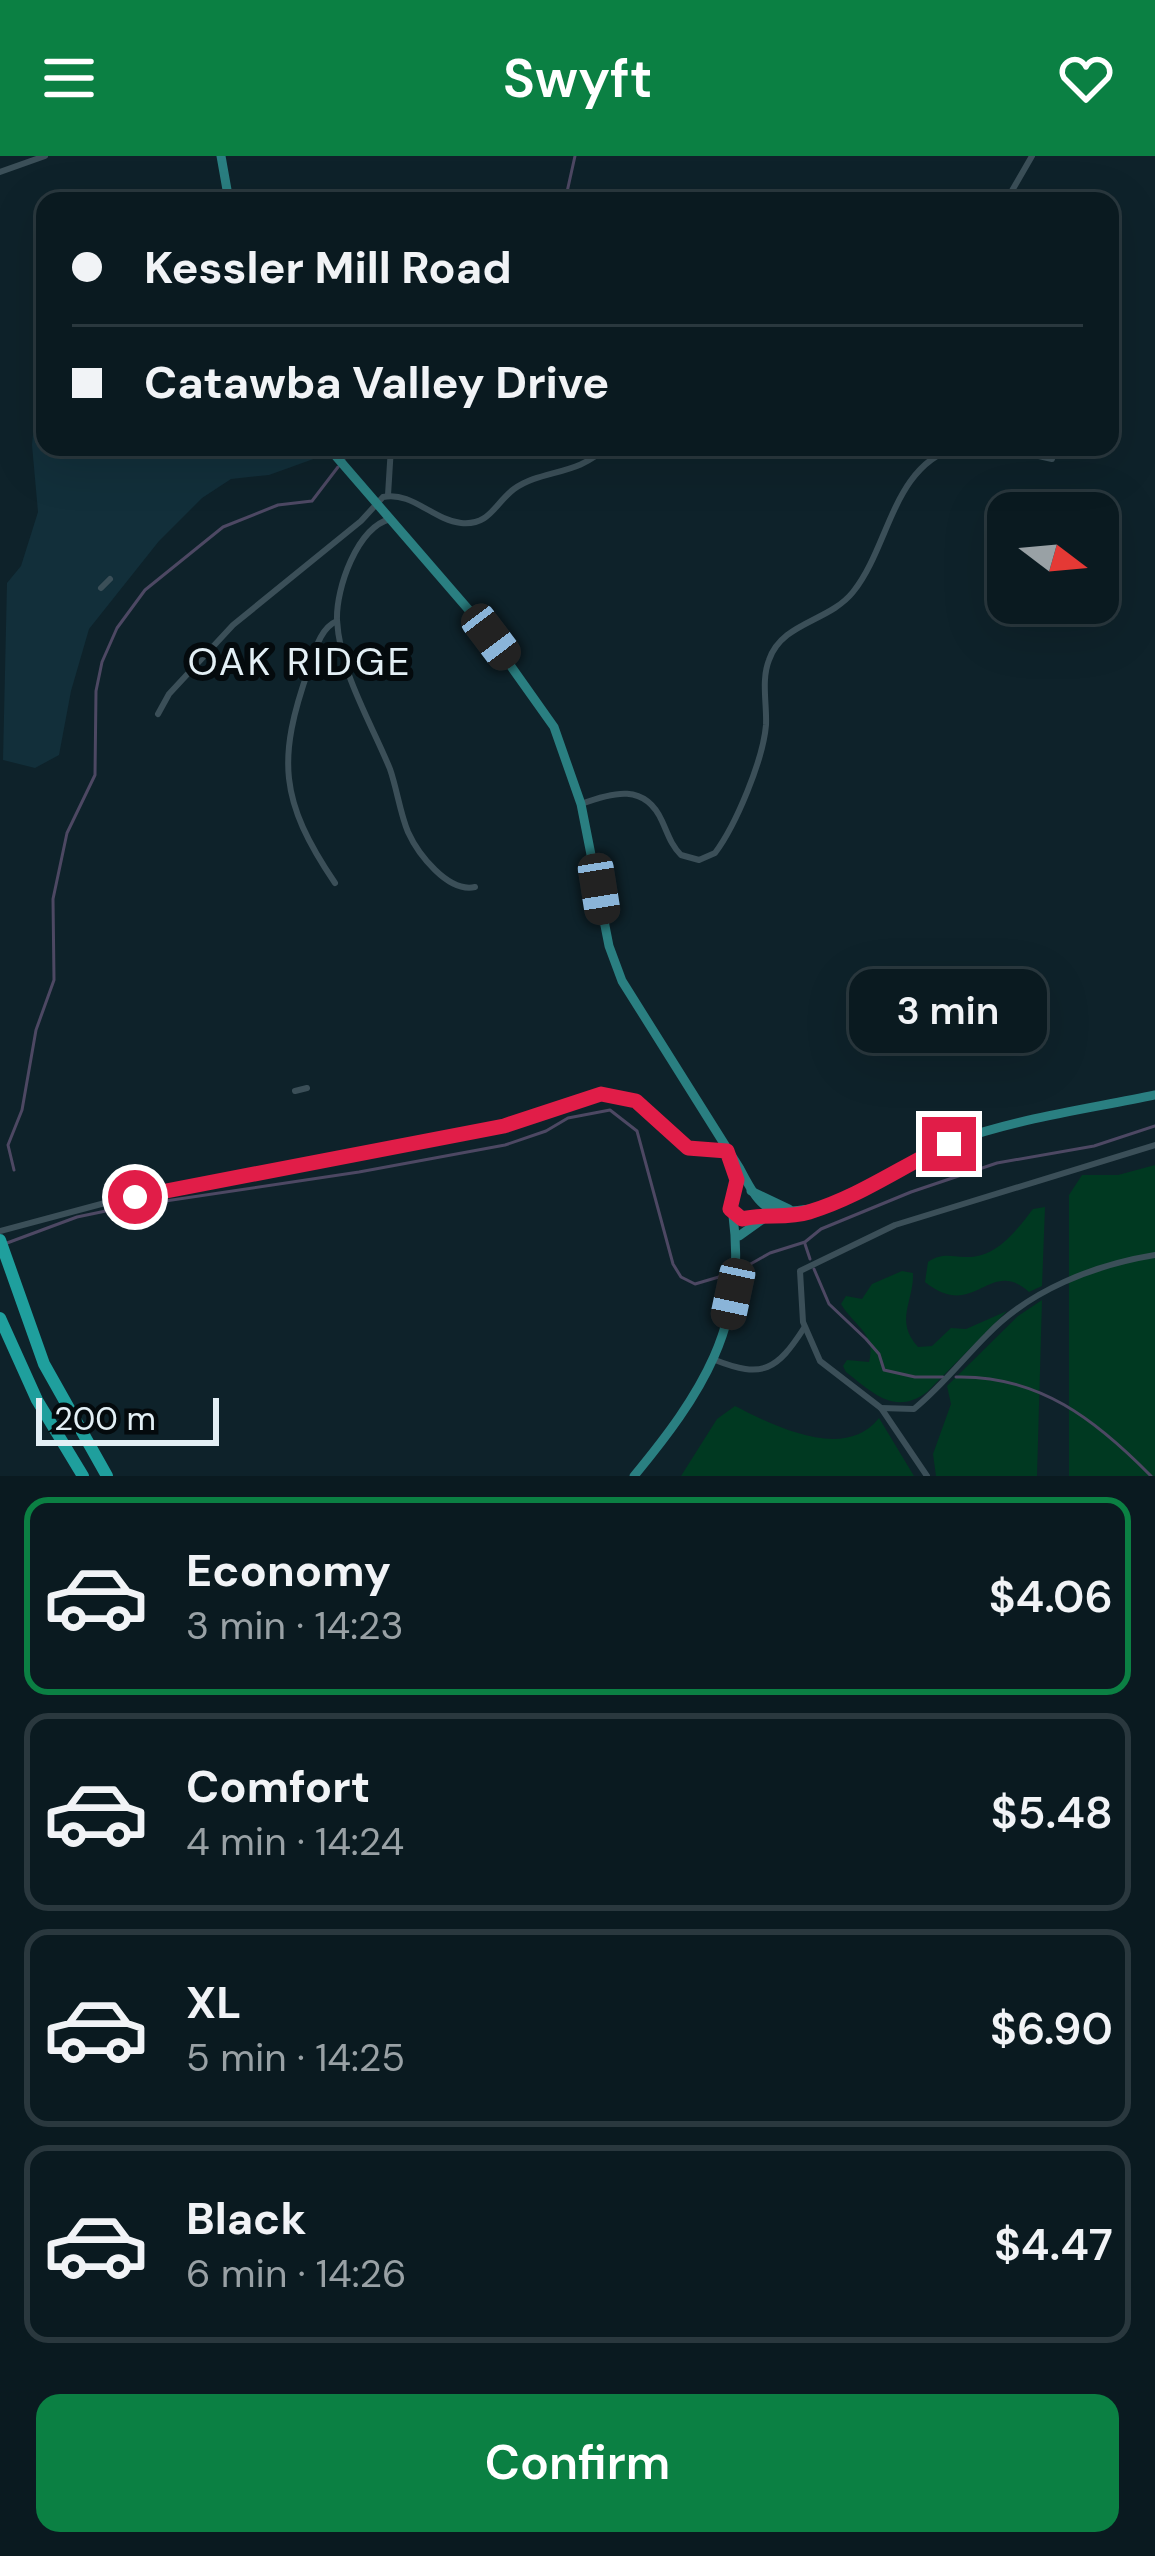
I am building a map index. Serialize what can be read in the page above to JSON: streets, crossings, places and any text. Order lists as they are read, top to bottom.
{
  "districts": ["OAK RIDGE"],
  "scale_bar": "200 m",
  "north": "right",
  "page": {
    "header": "Swyft",
    "banner": ["Kessler Mill Road", "Catawba Valley Drive"],
    "bubble": "3 min",
    "scale": "200 m",
    "list": [
      {
        "name": "Economy",
        "note": "3 min · 14:23",
        "value": "$4.06"
      },
      {
        "name": "Comfort",
        "note": "4 min · 14:24",
        "value": "$5.48"
      },
      {
        "name": "XL",
        "note": "5 min · 14:25",
        "value": "$6.90"
      },
      {
        "name": "Black",
        "note": "6 min · 14:26",
        "value": "$4.47"
      }
    ],
    "buttons": "Confirm"
  }
}
